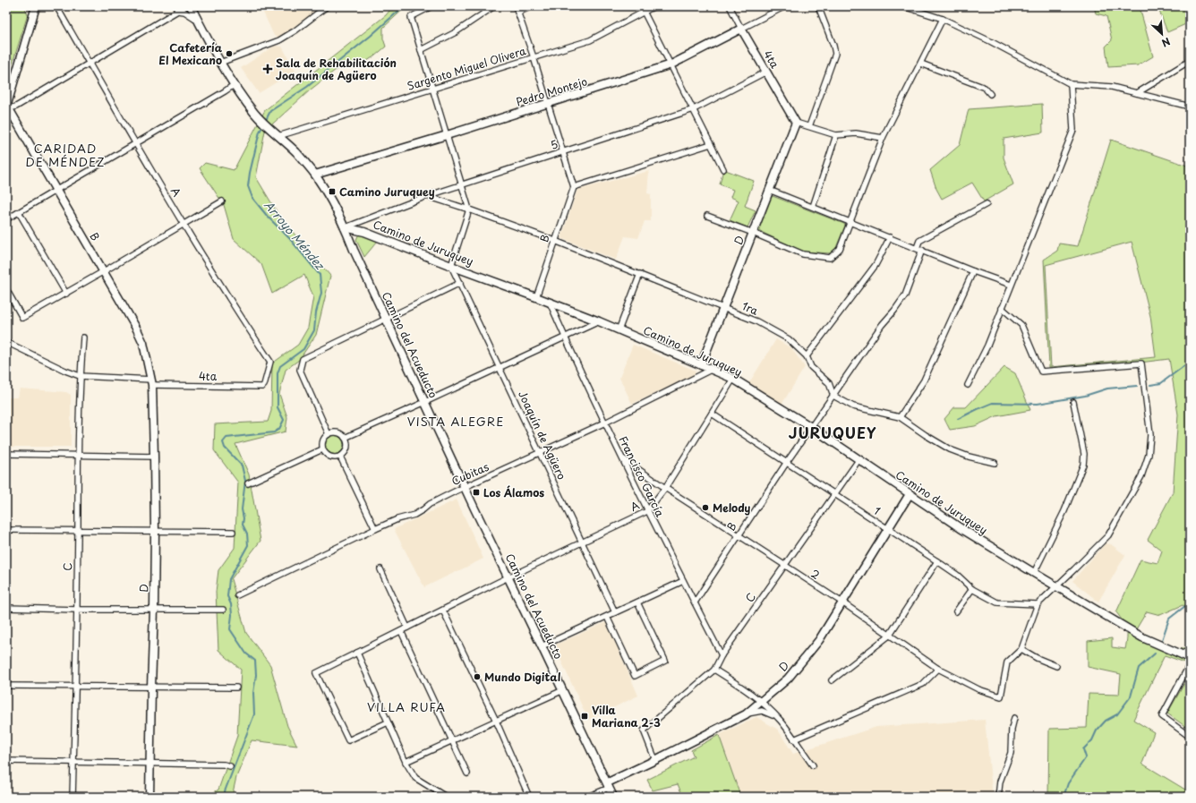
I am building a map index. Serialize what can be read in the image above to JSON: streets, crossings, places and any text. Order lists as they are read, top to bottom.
{
  "streets": {
    "street": [
      "4ta",
      "Sargento Miguel Olivera",
      "Pedro Montejo",
      "5",
      "A",
      "B",
      "D",
      "Camino de Juruquey",
      "1ra",
      "Camino del Acueducto",
      "Joaquín de Agüero",
      "Cubitas",
      "Francisco García",
      "1",
      "C",
      "2"
    ]
  },
  "crossings": [
    ["4ta", "Pedro Montejo"],
    ["4ta", "5"],
    ["4ta", "A"],
    ["4ta", "B"],
    ["4ta", "D"],
    ["4ta", "C"],
    ["Sargento Miguel Olivera", "Camino del Acueducto"],
    ["Pedro Montejo", "Camino del Acueducto"],
    ["5", "Camino de Juruquey"],
    ["5", "1ra"],
    ["5", "Camino del Acueducto"],
    ["A", "Camino de Juruquey"],
    ["A", "Camino del Acueducto"],
    ["A", "Joaquín de Agüero"],
    ["A", "Francisco García"],
    ["A", "1"],
    ["A", "2"],
    ["B", "D"],
    ["B", "Camino de Juruquey"],
    ["B", "1ra"],
    ["B", "Francisco García"],
    ["B", "1"],
    ["B", "2"],
    ["D", "Camino de Juruquey"],
    ["D", "1ra"],
    ["D", "Camino del Acueducto"],
    ["D", "1"],
    ["D", "C"],
    ["D", "2"],
    ["Camino de Juruquey", "Camino del Acueducto"],
    ["Camino de Juruquey", "Joaquín de Agüero"],
    ["Camino de Juruquey", "Cubitas"],
    ["Camino de Juruquey", "Francisco García"],
    ["Camino de Juruquey", "C"],
    ["Camino del Acueducto", "Cubitas"],
    ["Joaquín de Agüero", "Cubitas"],
    ["Cubitas", "Francisco García"],
    ["Francisco García", "C"],
    ["Francisco García", "2"],
    ["1", "C"],
    ["C", "2"]
  ],
  "districts": [
    "CARIDAD DE MÉNDEZ",
    "VISTA ALEGRE",
    "JURUQUEY",
    "VILLA RUFA"
  ],
  "water": ["Arroyo Méndez"],
  "places": {
    "other": ["Cafetería El Mexicano", "Melody", "Mundo Digital"],
    "health": ["Sala de Rehabilitación Joaquín de Agüero"],
    "transit": ["Camino Juruquey", "Los Álamos", "Villa Mariana 2-3"]
  },
  "north": "bottom right"
}
